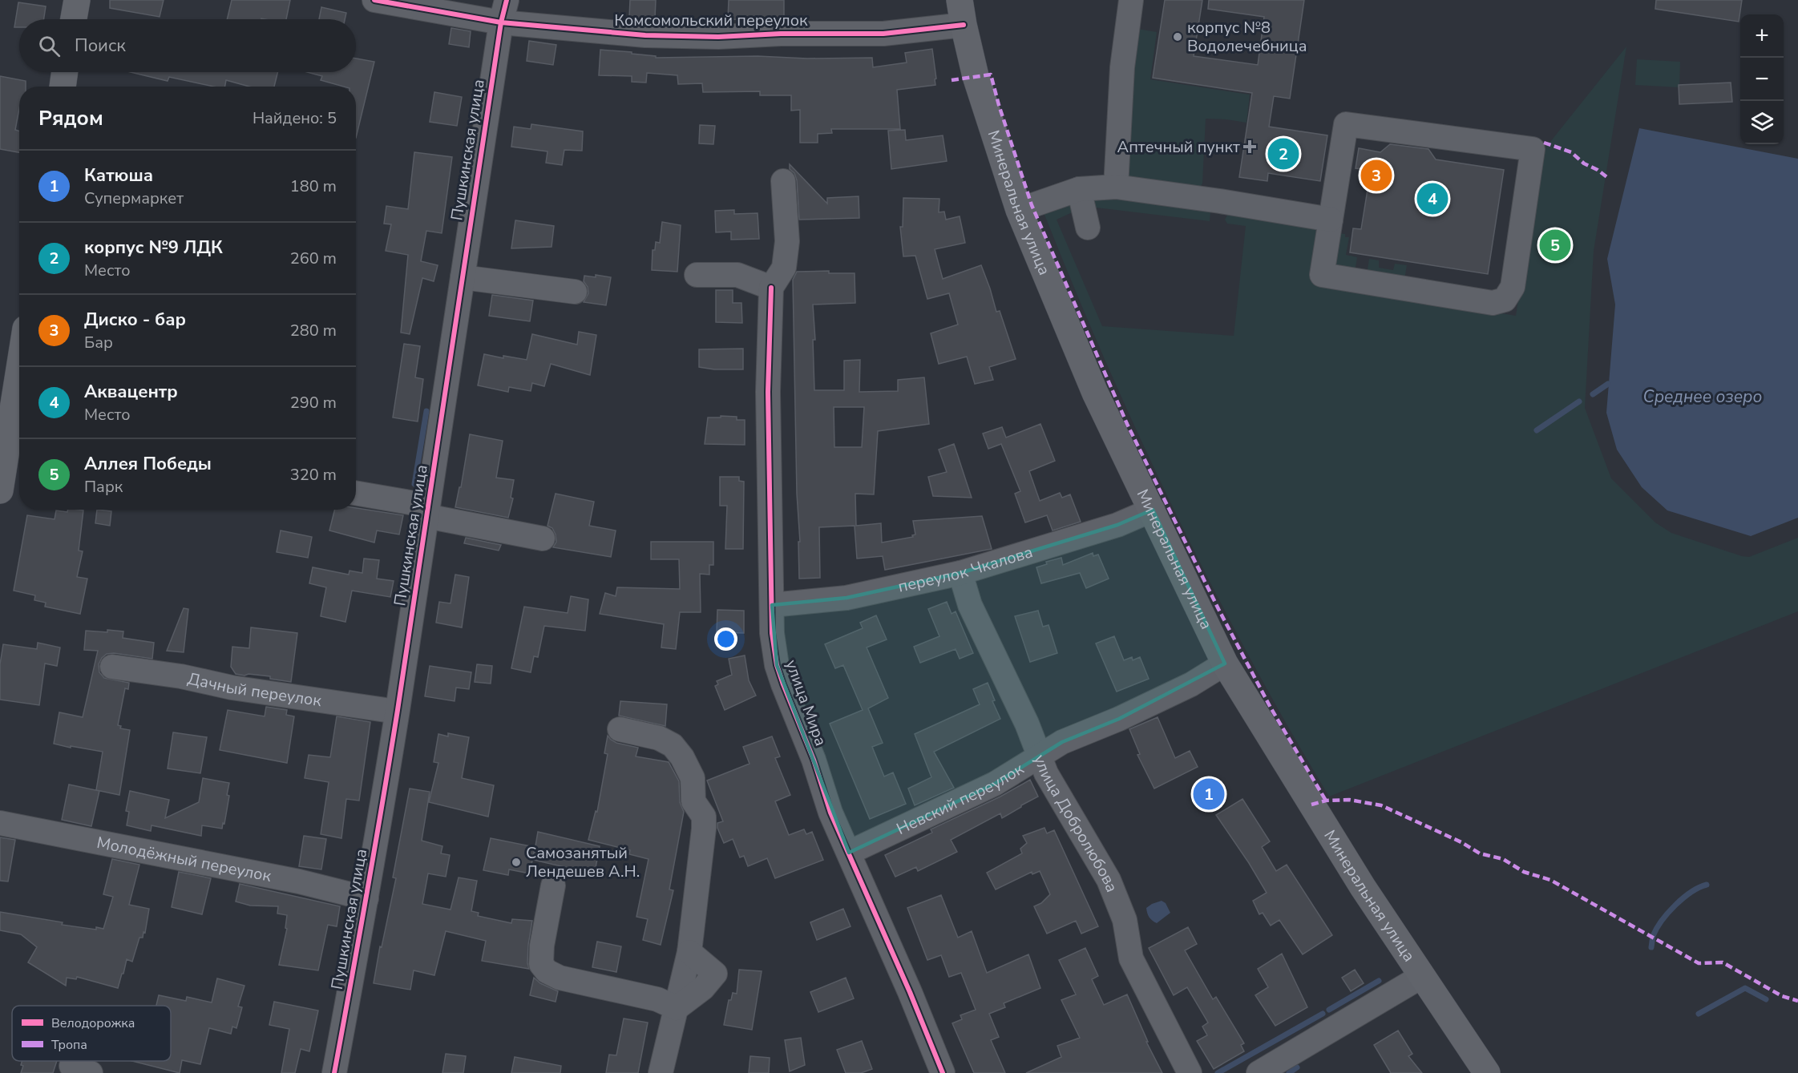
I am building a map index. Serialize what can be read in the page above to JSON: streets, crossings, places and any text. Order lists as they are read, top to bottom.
{
  "streets": {
    "main road": ["Минеральная улица"],
    "street": [
      "Комсомольский переулок",
      "Пушкинская улица",
      "переулок Чкалова",
      "Дачный переулок",
      "улица Мира",
      "Невский переулок",
      "улица Добролюбова",
      "Молодёжный переулок"
    ]
  },
  "crossings": [
    ["Комсомольский переулок", "Пушкинская улица"],
    ["Комсомольский переулок", "Минеральная улица"],
    ["Пушкинская улица", "Дачный переулок"],
    ["Пушкинская улица", "Молодёжный переулок"],
    ["Минеральная улица", "переулок Чкалова"],
    ["Минеральная улица", "Невский переулок"],
    ["переулок Чкалова", "улица Мира"],
    ["переулок Чкалова", "улица Добролюбова"],
    ["улица Мира", "Невский переулок"],
    ["Невский переулок", "улица Добролюбова"]
  ],
  "water": ["Среднее озеро"],
  "places": {
    "other": ["корпус №8 Водолечебница", "Самозанятый Лендешев А.Н."],
    "health": ["Аптечный пункт"]
  },
  "legend": ["Велодорожка", "Тропа"],
  "page": {
    "map_buttons": ["+", "−"],
    "search": "Поиск",
    "heading": ["Рядом", "Найдено: 5"],
    "pins": [
      "2",
      "3",
      "4",
      "5",
      "1"
    ],
    "list": [
      {
        "mark": "1",
        "name": "Катюша",
        "note": "Супермаркет",
        "value": "180 m"
      },
      {
        "mark": "2",
        "name": "корпус №9 ЛДК",
        "note": "Место",
        "value": "260 m"
      },
      {
        "mark": "3",
        "name": "Диско - бар",
        "note": "Бар",
        "value": "280 m"
      },
      {
        "mark": "4",
        "name": "Аквацентр",
        "note": "Место",
        "value": "290 m"
      },
      {
        "mark": "5",
        "name": "Аллея Победы",
        "note": "Парк",
        "value": "320 m"
      }
    ]
  }
}
